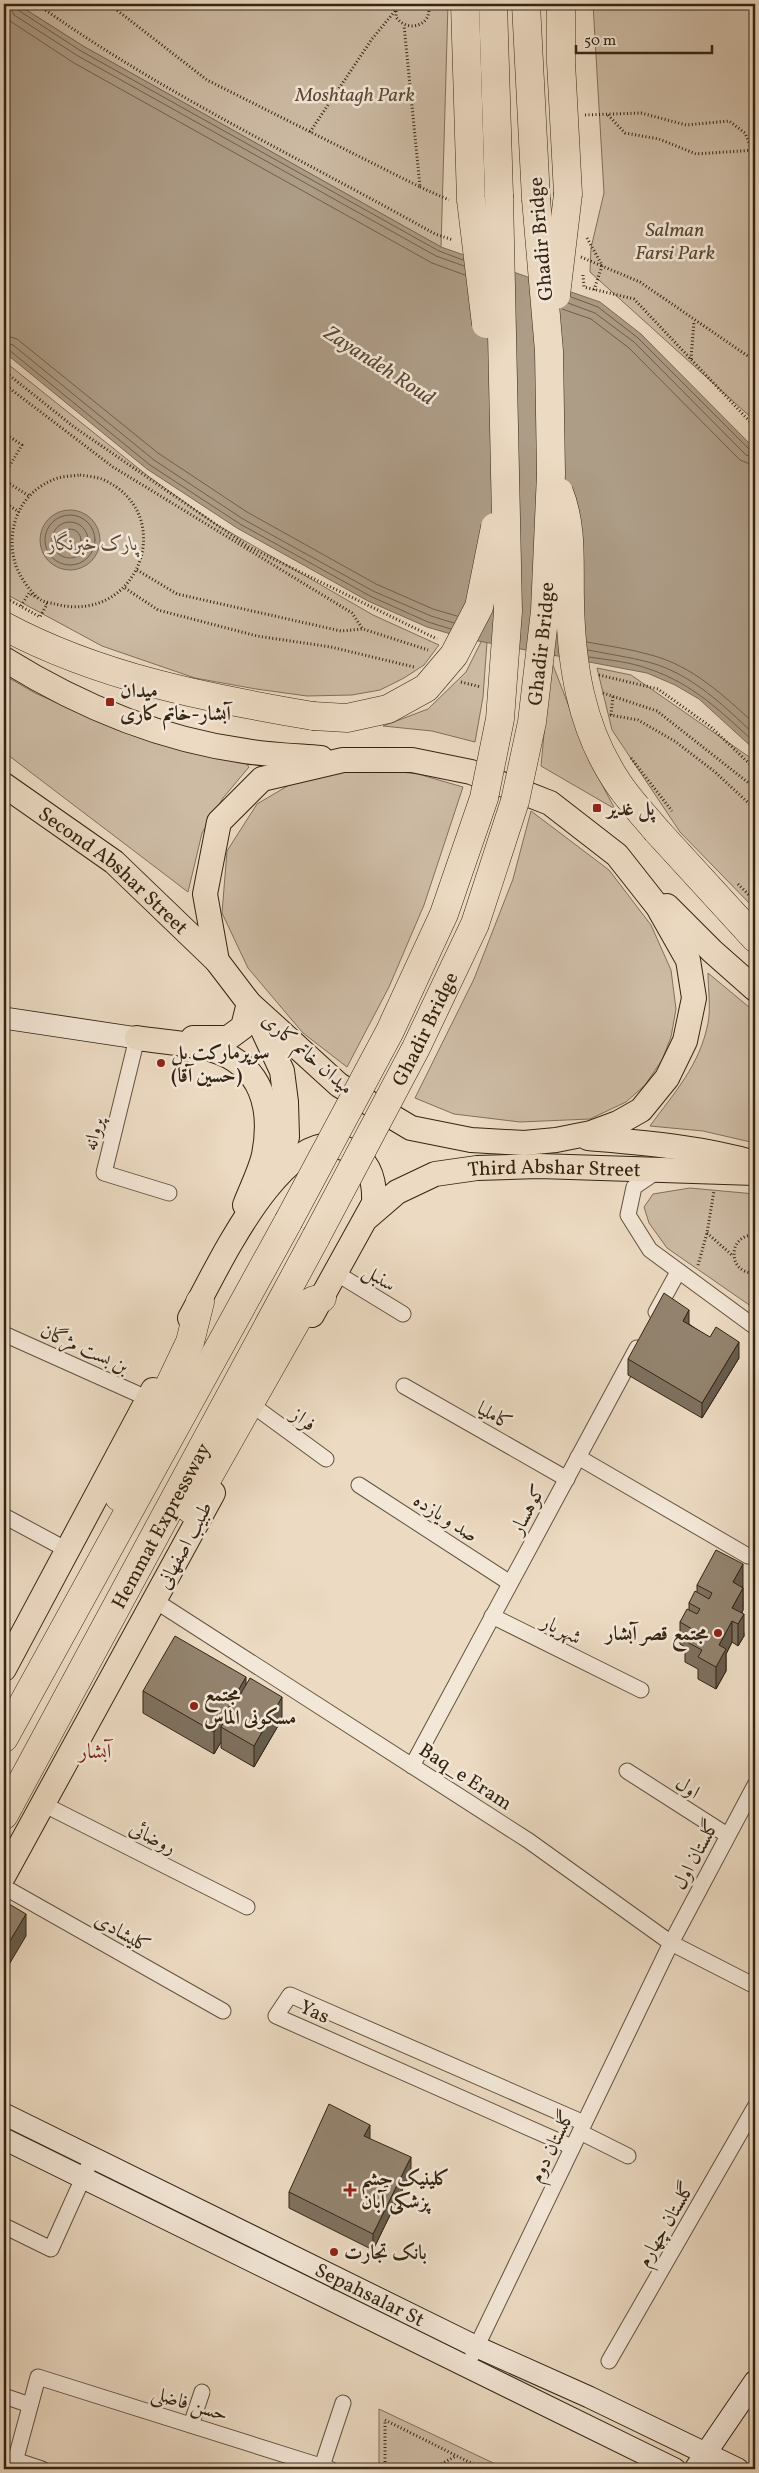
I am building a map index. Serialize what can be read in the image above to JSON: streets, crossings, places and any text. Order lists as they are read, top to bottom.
{
  "streets": {
    "highway": ["Ghadir Bridge", "Hemmat Expressway"],
    "main road": [
      "Second Abshar Street",
      "میدان خاتم کاری",
      "Third Abshar Street",
      "طبیب اصفهانی",
      "Sepahsalar St"
    ],
    "street": [
      "پروانه",
      "سنبل",
      "بن بست مژگان",
      "کاملیا",
      "فراز",
      "کوهسار",
      "صد و یازده",
      "شهریار",
      "Baq_e Eram",
      "اول",
      "روضائی",
      "گلستان اول",
      "کلیشادی",
      "Yas",
      "گلستان دوم",
      "گلستان چهارم",
      "حسن فاضلی"
    ]
  },
  "crossings": [
    ["Ghadir Bridge", "Hemmat Expressway"],
    ["Second Abshar Street", "میدان خاتم کاری"],
    ["میدان خاتم کاری", "Third Abshar Street"],
    ["Third Abshar Street", "طبیب اصفهانی"],
    ["سنبل", "طبیب اصفهانی"],
    ["کاملیا", "کوهسار"],
    ["فراز", "طبیب اصفهانی"],
    ["کوهسار", "صد و یازده"],
    ["کوهسار", "شهریار"],
    ["کوهسار", "Baq_e Eram"],
    ["طبیب اصفهانی", "Baq_e Eram"],
    ["طبیب اصفهانی", "روضائی"],
    ["Baq_e Eram", "گلستان اول"],
    ["Baq_e Eram", "گلستان دوم"],
    ["اول", "گلستان اول"],
    ["گلستان اول", "گلستان دوم"],
    ["Yas", "گلستان دوم"],
    ["گلستان دوم", "Sepahsalar St"]
  ],
  "districts": ["آبشار"],
  "water": ["Zayandeh Roud"],
  "parks": ["Moshtagh Park", "Salman Farsi Park", "پارک خبرنگار"],
  "places": {
    "transit": ["میدان آبشار-خاتم کاری", "پل غدیر"],
    "other": [
      "سوپرمارکت پل (حسین آقا)",
      "مجتمع قصر آبشار",
      "مجتمع مسکونی الماس",
      "بانک تجارت"
    ],
    "health": ["کلینیک چشم پزشکی آبان"]
  },
  "scale_bar": "50 m"
}
